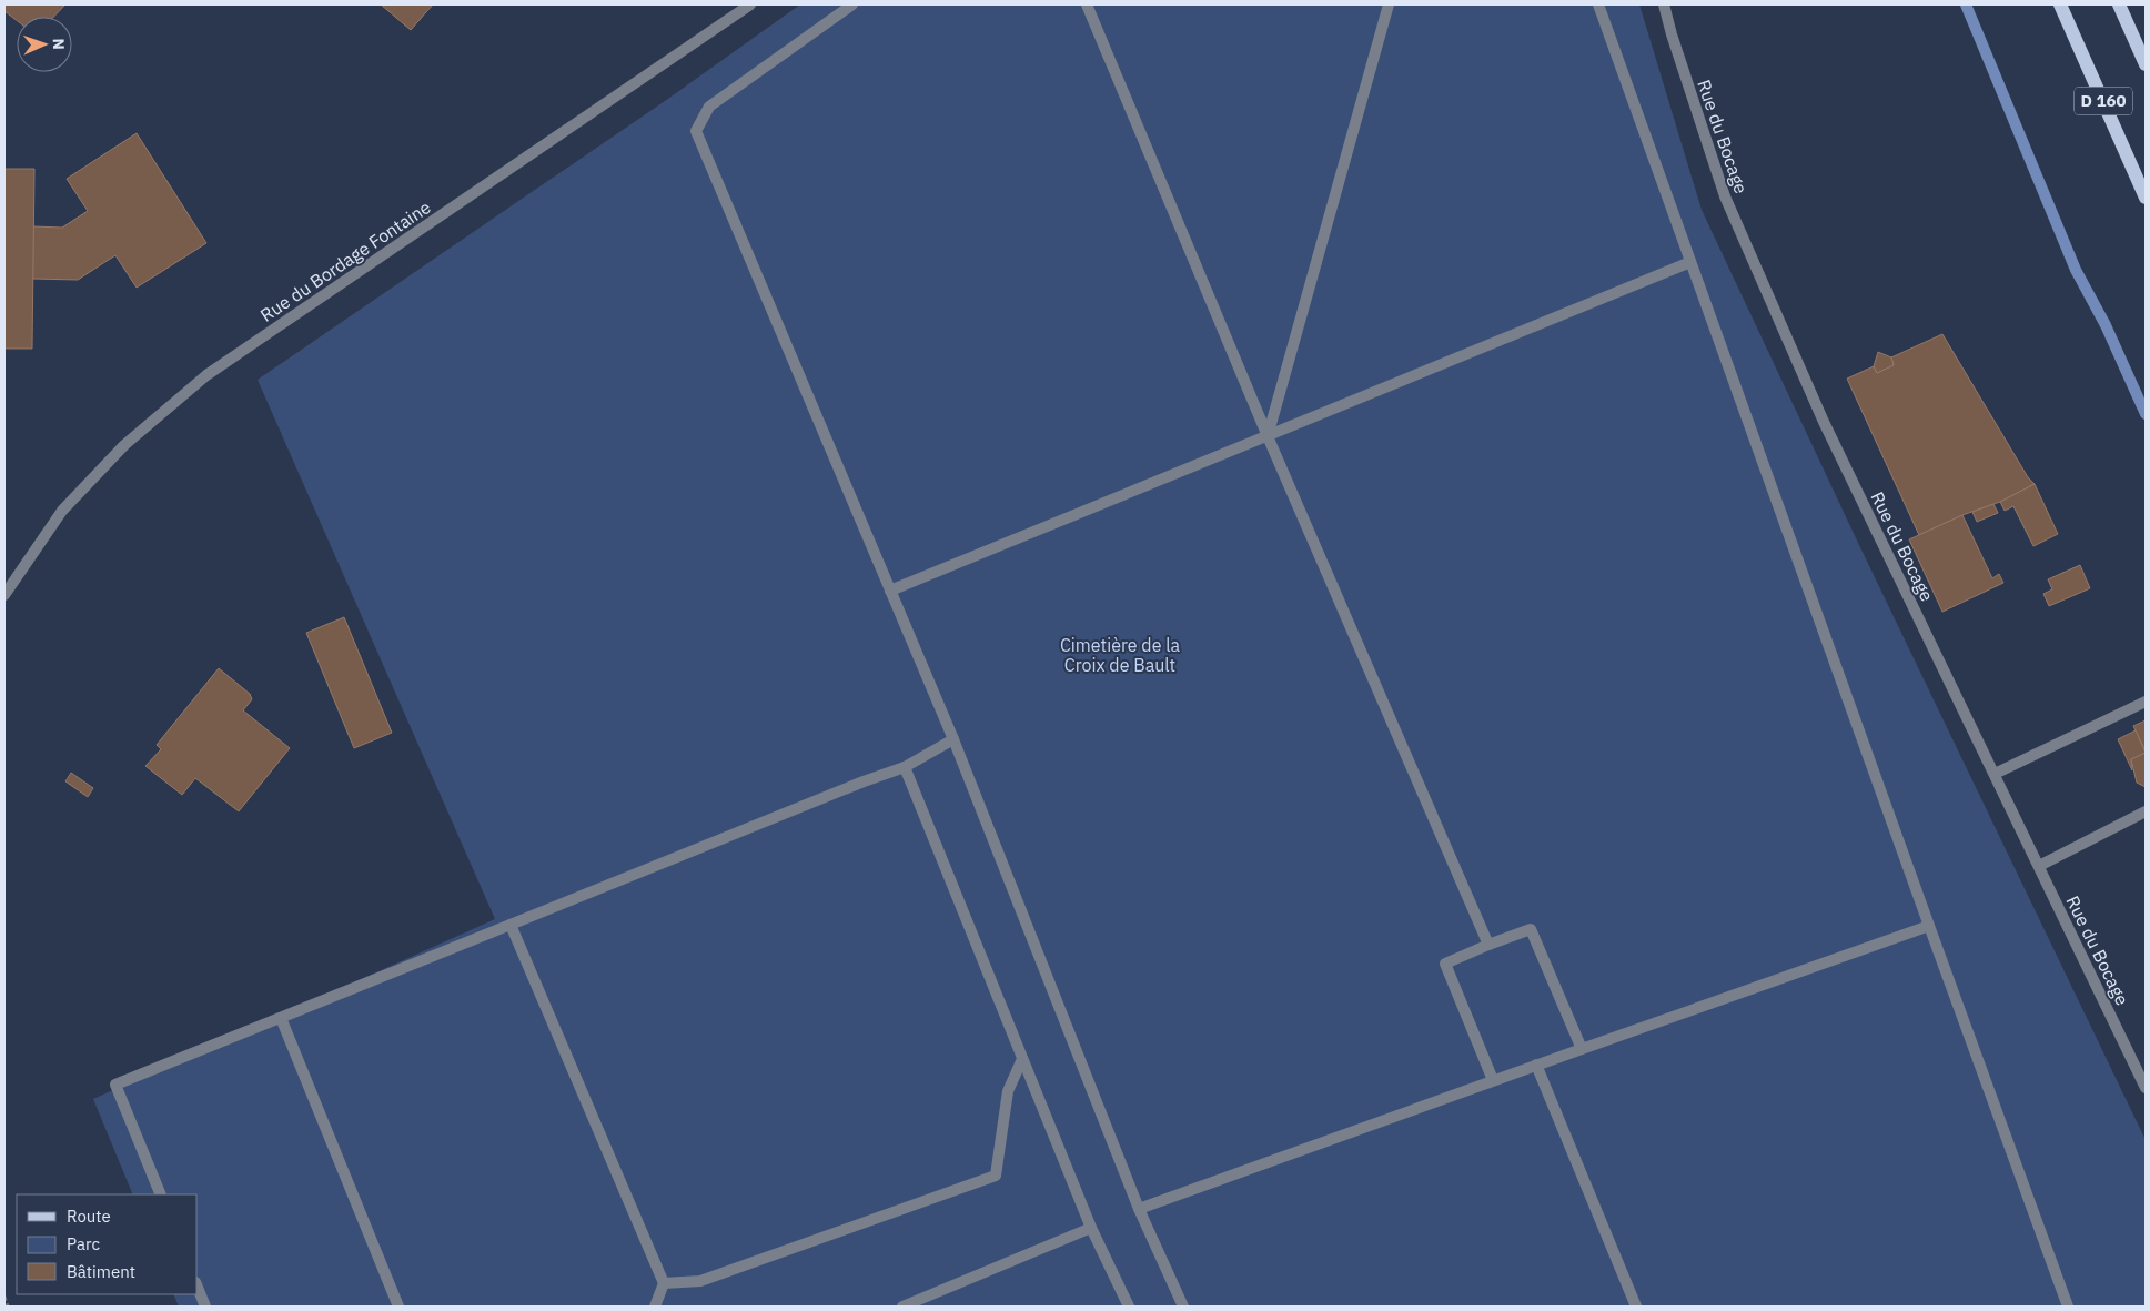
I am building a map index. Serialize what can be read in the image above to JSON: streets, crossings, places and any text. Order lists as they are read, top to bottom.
{
  "streets": {
    "main road": ["D 160"],
    "street": ["Rue du Bocage", "Rue du Bordage Fontaine"]
  },
  "parks": ["Cimetière de la Croix de Bault"],
  "legend": ["Route", "Parc", "Bâtiment"],
  "north": "right"
}
